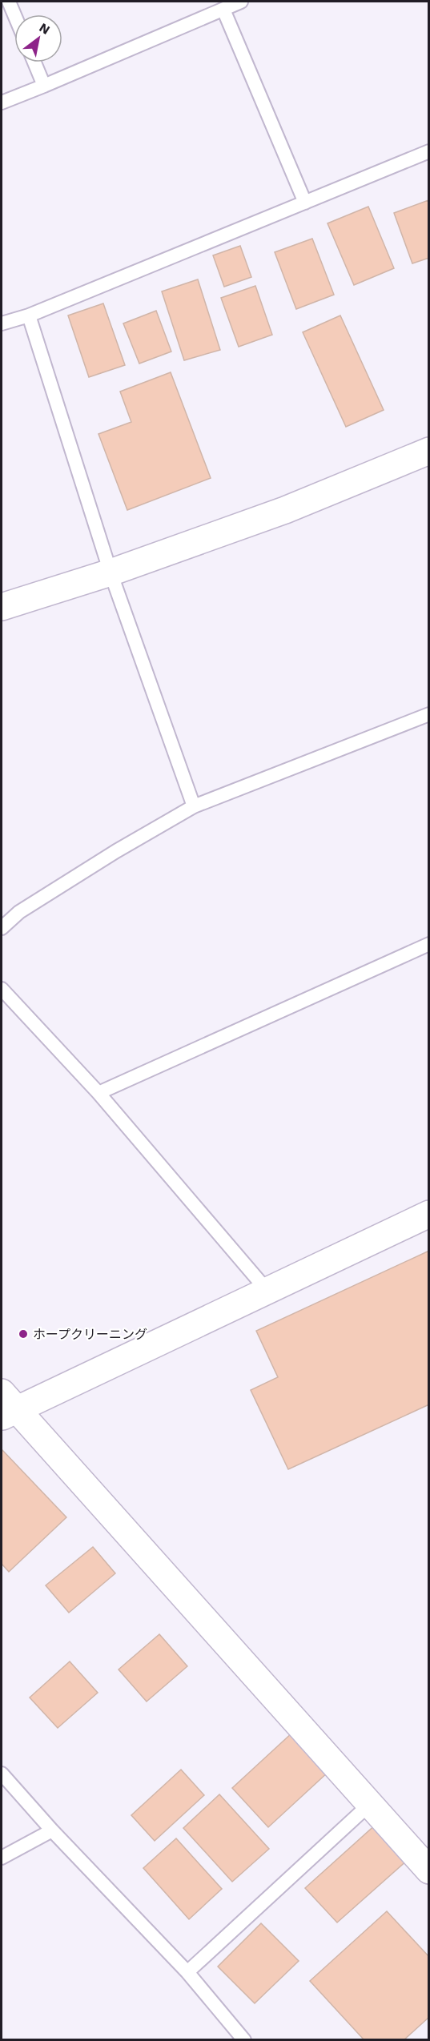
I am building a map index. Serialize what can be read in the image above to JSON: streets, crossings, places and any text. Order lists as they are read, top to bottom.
{
  "places": ["ホープクリーニング"],
  "north": "top right"
}
